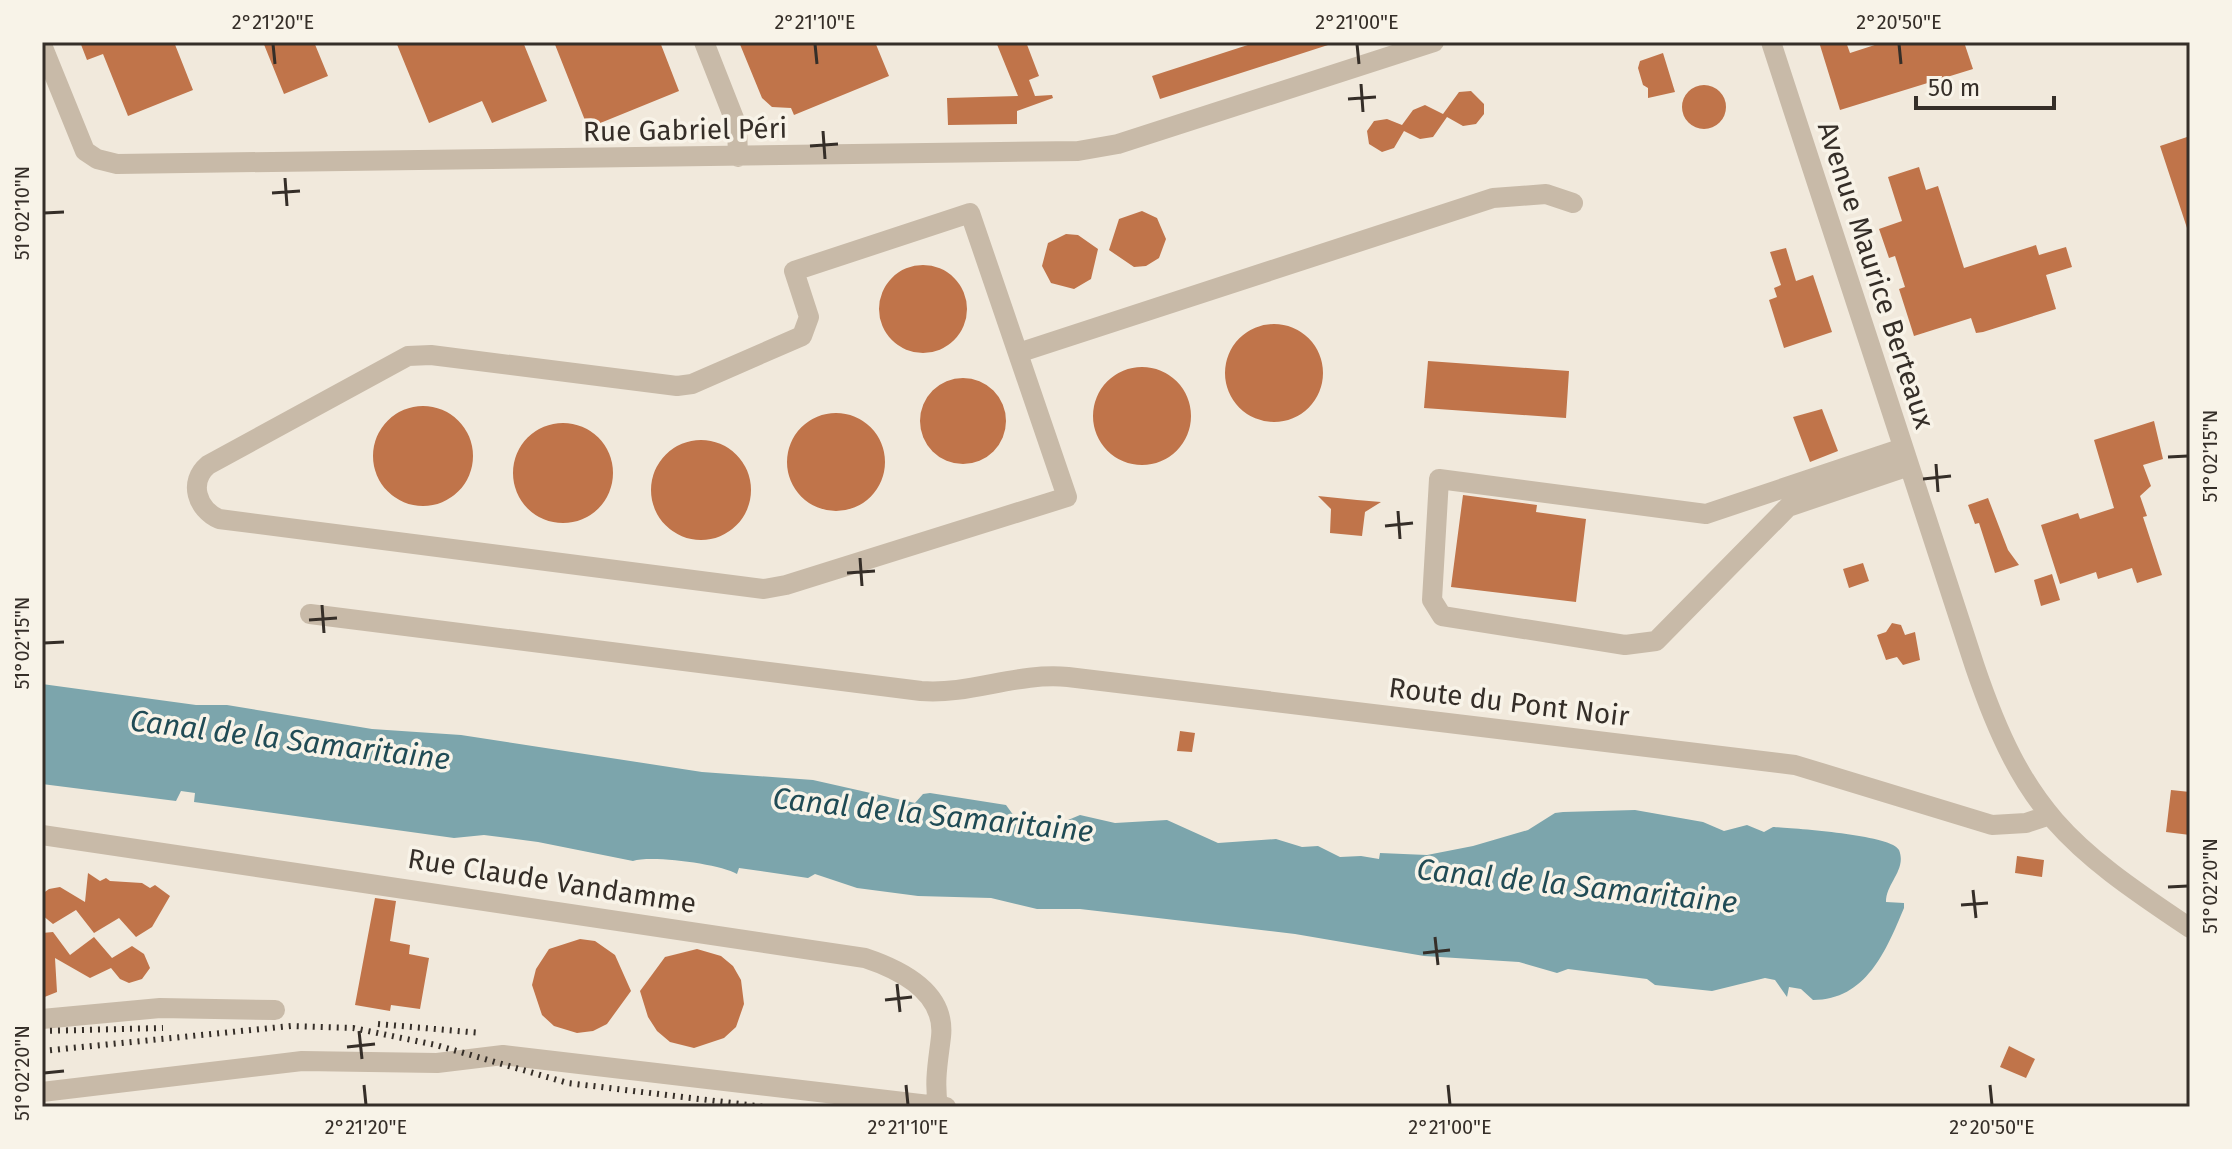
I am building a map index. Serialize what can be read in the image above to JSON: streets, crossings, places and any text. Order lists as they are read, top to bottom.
{
  "streets": {
    "street": [
      "Rue Gabriel Péri",
      "Avenue Maurice Berteaux",
      "Route du Pont Noir",
      "Rue Claude Vandamme"
    ]
  },
  "crossings": [
    ["Avenue Maurice Berteaux", "Route du Pont Noir"]
  ],
  "water": ["Canal de la Samaritaine"],
  "scale_bar": "50 m",
  "coordinates": [
    "2°21'20\"E",
    "2°21'10\"E",
    "2°21'00\"E",
    "2°20'50\"E",
    "51°02'10\"N",
    "51°02'15\"N",
    "51°02'20\"N"
  ]
}
